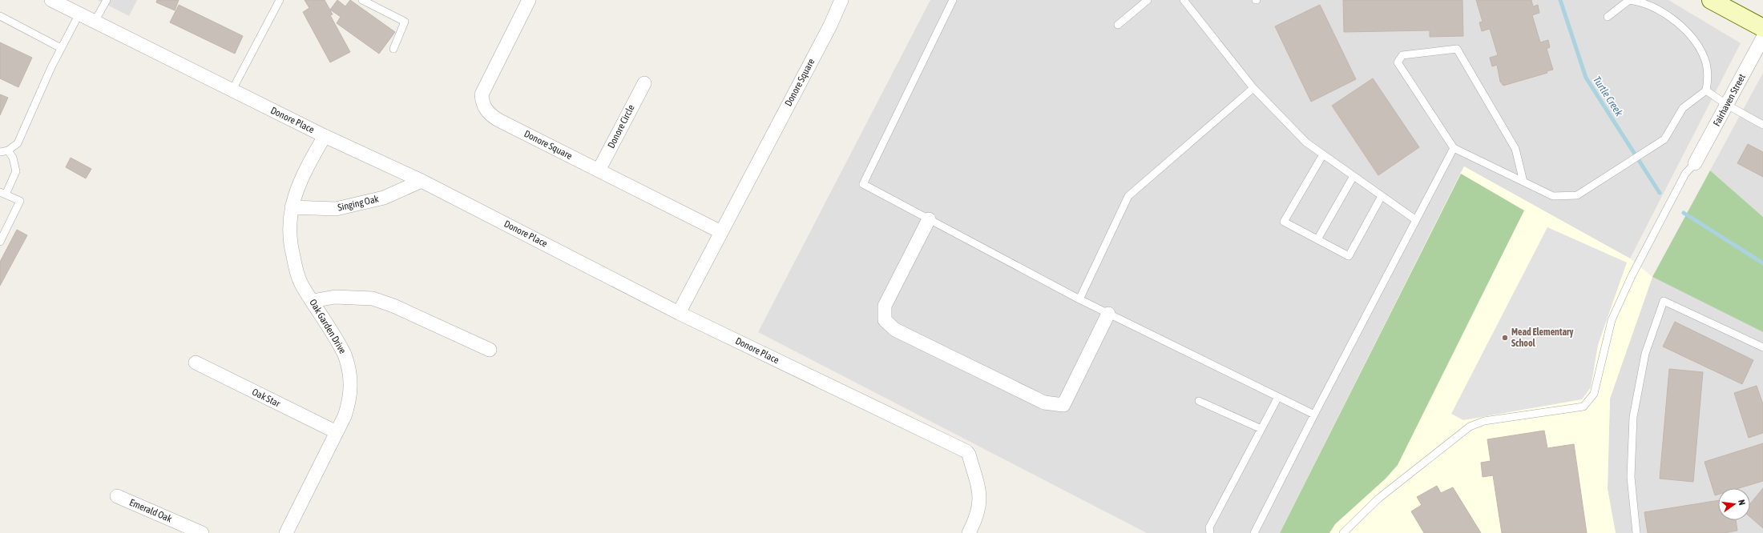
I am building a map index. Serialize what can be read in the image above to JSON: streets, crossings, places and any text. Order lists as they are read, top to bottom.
{
  "streets": {
    "street": [
      "Donore Square",
      "Fairhaven Street",
      "Donore Place",
      "Donore Circle",
      "Singing Oak",
      "Oak Garden Drive",
      "Oak Star",
      "Emerald Oak"
    ]
  },
  "crossings": [
    ["Donore Square", "Donore Place"],
    ["Donore Square", "Donore Circle"],
    ["Donore Place", "Singing Oak"],
    ["Donore Place", "Oak Garden Drive"],
    ["Singing Oak", "Oak Garden Drive"],
    ["Oak Garden Drive", "Oak Star"]
  ],
  "water": ["Turtle Creek"],
  "places": ["Mead Elementary School"],
  "north": "right"
}
